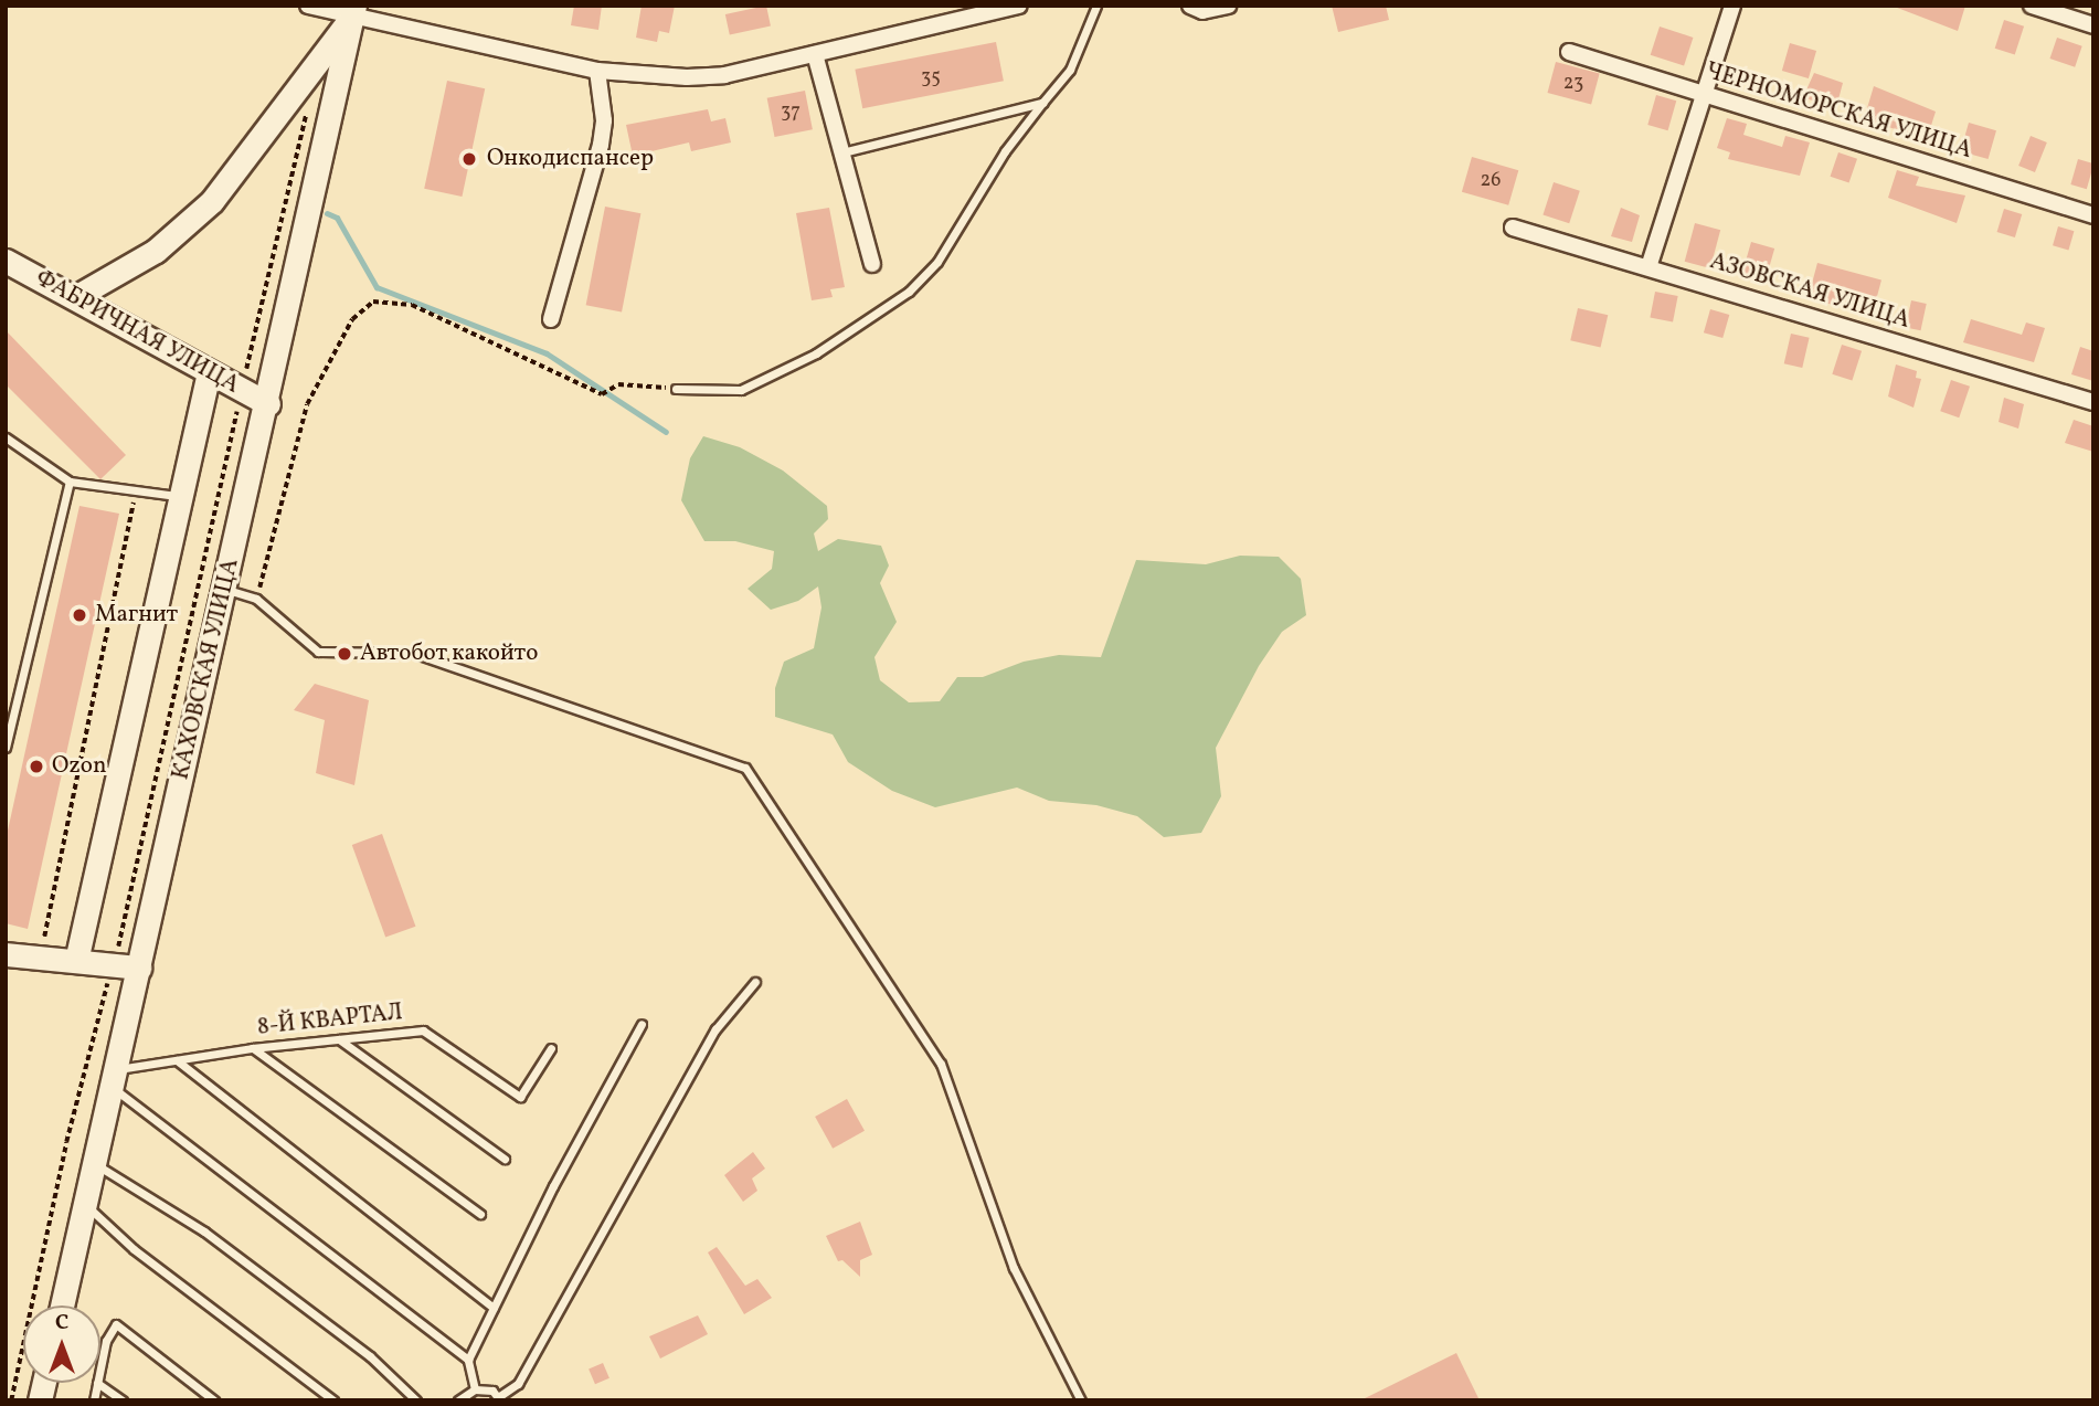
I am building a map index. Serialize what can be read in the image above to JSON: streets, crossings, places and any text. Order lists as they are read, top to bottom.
{
  "streets": {
    "street": [
      "ЧЕРНОМОРСКАЯ УЛИЦА",
      "АЗОВСКАЯ УЛИЦА",
      "ФАБРИЧНАЯ УЛИЦА",
      "КАХОВСКАЯ УЛИЦА"
    ],
    "lane": ["8-Й КВАРТАЛ"]
  },
  "crossings": [
    ["ФАБРИЧНАЯ УЛИЦА", "КАХОВСКАЯ УЛИЦА"],
    ["КАХОВСКАЯ УЛИЦА", "8-Й КВАРТАЛ"]
  ],
  "places": [
    "Онкодиспансер",
    "Магнит",
    "Автобот какойто",
    "Ozon"
  ],
  "house_numbers": [
    "35",
    "23",
    "37",
    "26"
  ],
  "north": "top"
}
